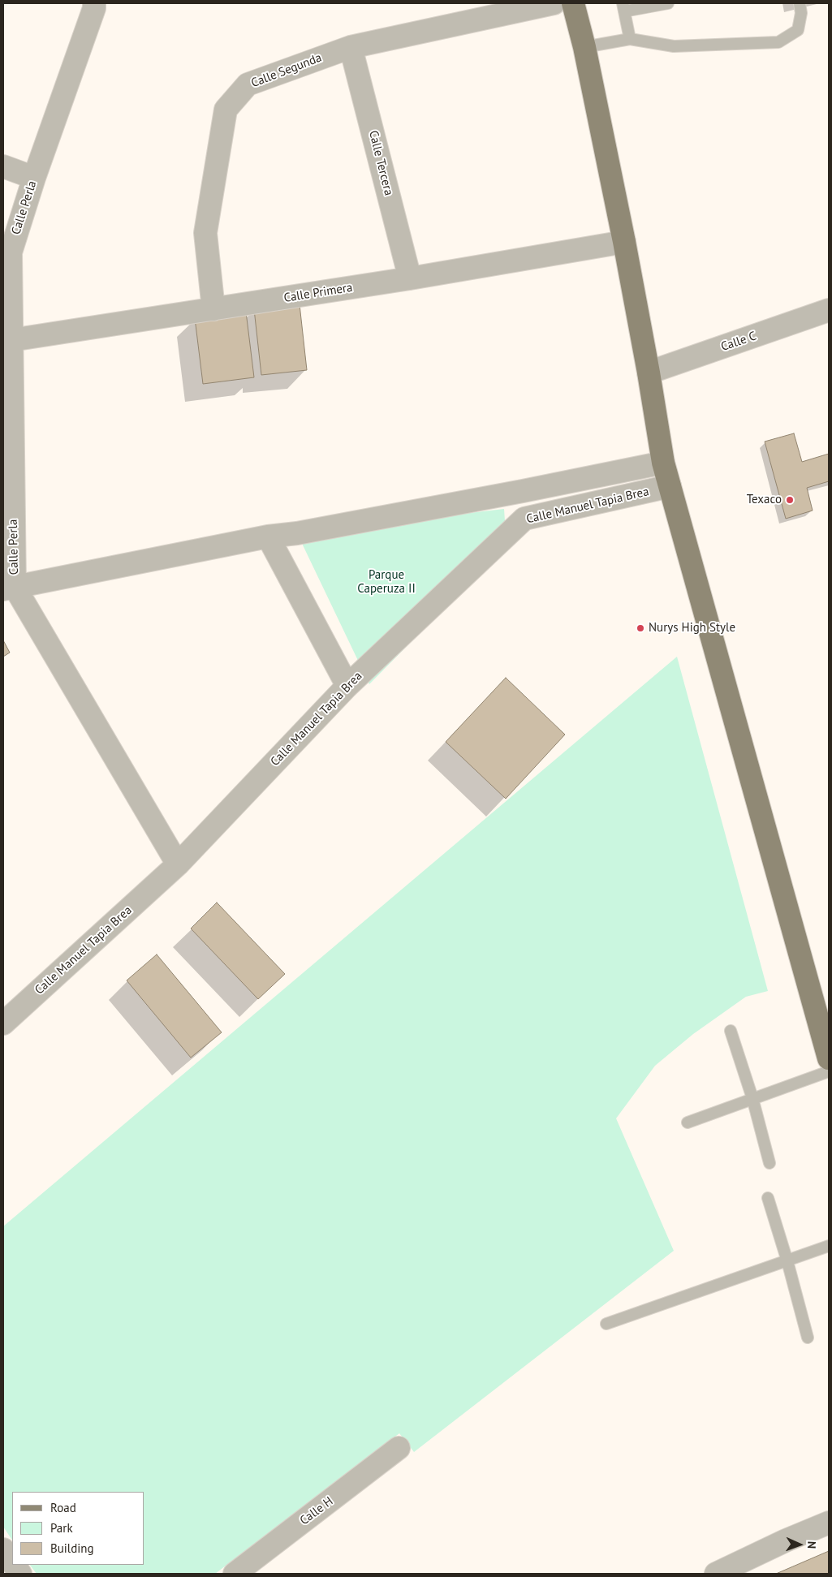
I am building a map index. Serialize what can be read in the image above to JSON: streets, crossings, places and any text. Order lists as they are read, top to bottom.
{
  "streets": {
    "street": [
      "Calle Segunda",
      "Calle Tercera",
      "Calle Perla",
      "Calle Primera",
      "Calle C",
      "Calle Manuel Tapia Brea",
      "Calle H"
    ]
  },
  "crossings": [
    ["Calle Segunda", "Calle Tercera"],
    ["Calle Segunda", "Calle Primera"],
    ["Calle Tercera", "Calle Primera"],
    ["Calle Perla", "Calle Primera"],
    ["Calle Perla", "Calle Manuel Tapia Brea"]
  ],
  "parks": ["Parque Caperuza II"],
  "places": ["Texaco", "Nurys High Style"],
  "legend": ["Road", "Park", "Building"],
  "north": "right"
}
